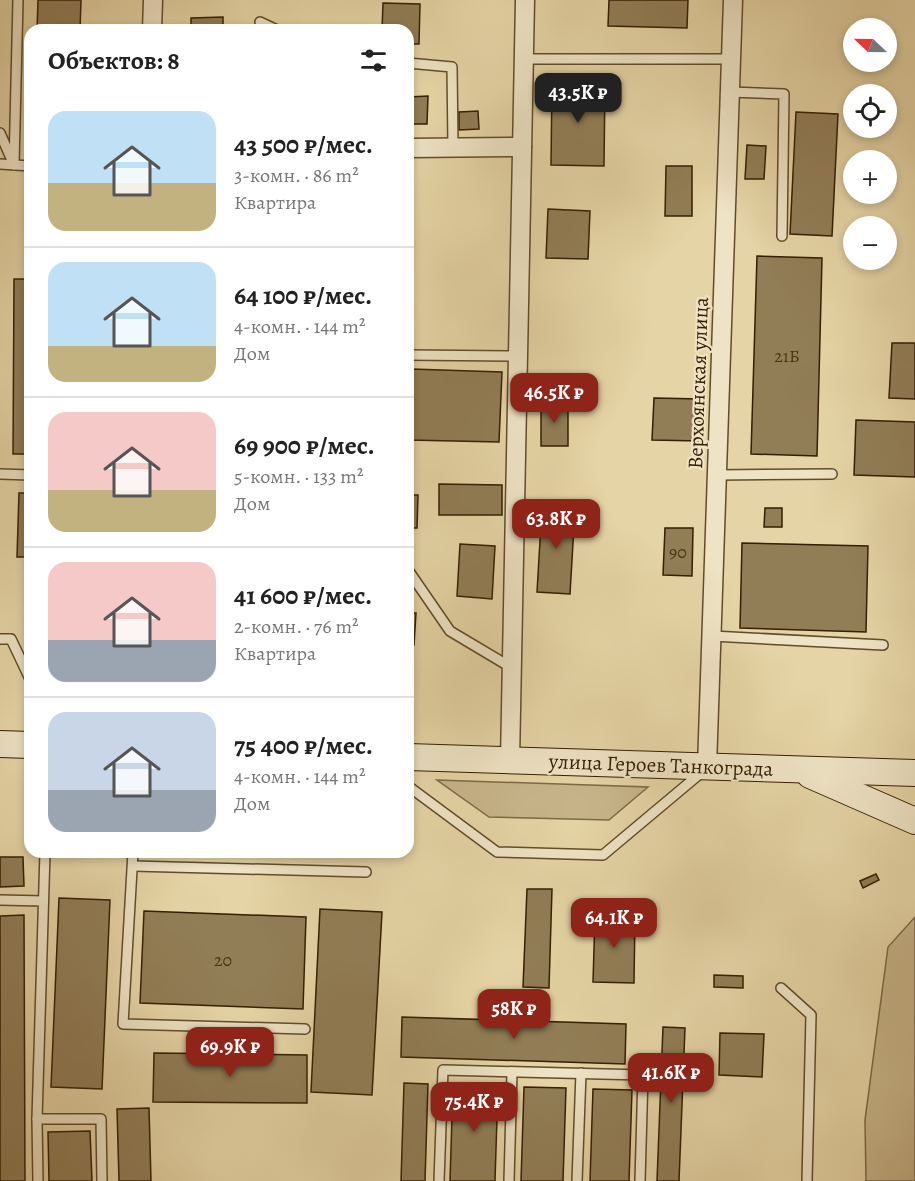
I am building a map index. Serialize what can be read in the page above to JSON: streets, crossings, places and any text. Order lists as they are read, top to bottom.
{
  "streets": {
    "main road": ["улица Героев Танкограда"],
    "street": ["Верхоянская улица"]
  },
  "crossings": [
    ["Верхоянская улица", "улица Героев Танкограда"]
  ],
  "house_numbers": ["21Б", "90", "20"],
  "north": "left",
  "page": {
    "map_buttons": ["+", "−"],
    "heading": "Объектов: 8",
    "price": [
      "43.5K ₽",
      "46.5K ₽",
      "63.8K ₽",
      "64.1K ₽",
      "58K ₽",
      "69.9K ₽",
      "41.6K ₽",
      "75.4K ₽"
    ],
    "list": [
      {
        "name": "43 500 ₽/мес.",
        "note": "3-комн. · 86 m² · Квартира"
      },
      {
        "name": "64 100 ₽/мес.",
        "note": "4-комн. · 144 m² · Дом"
      },
      {
        "name": "69 900 ₽/мес.",
        "note": "5-комн. · 133 m² · Дом"
      },
      {
        "name": "41 600 ₽/мес.",
        "note": "2-комн. · 76 m² · Квартира"
      },
      {
        "name": "75 400 ₽/мес.",
        "note": "4-комн. · 144 m² · Дом"
      }
    ]
  }
}
